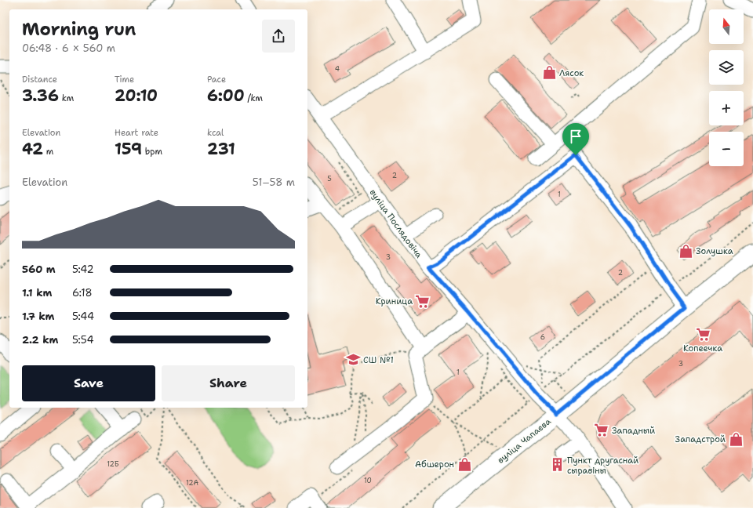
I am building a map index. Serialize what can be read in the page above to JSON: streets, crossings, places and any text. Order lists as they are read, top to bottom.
{
  "streets": {
    "main road": ["вуліца Чапаева"],
    "street": ["вуліца Послядовіча"]
  },
  "crossings": [
    ["вуліца Послядовіча", "вуліца Чапаева"]
  ],
  "places": {
    "shop": [
      "Лясок",
      "Золушка",
      "Западстрой",
      "Абшерон"
    ],
    "supermarket": ["Криница", "Копеечка", "Западный"],
    "school or university": ["СШ №1"],
    "building": ["Пункт другаснай сыравіны"]
  },
  "house_numbers": [
    "4",
    "2",
    "5",
    "1",
    "3",
    "2",
    "6",
    "3",
    "1",
    "12Б",
    "10",
    "12А"
  ],
  "north": "top",
  "page": {
    "map_buttons": ["+", "−"],
    "heading": ["Morning run", "06:48 · 6 × 560 m"],
    "stats": [
      ["Distance", "3.36 km"],
      ["Time", "20:10"],
      ["Pace", "6:00 /km"],
      ["Elevation", "42 m"],
      ["Heart rate", "159 bpm"],
      ["kcal", "231"]
    ],
    "chart": ["Elevation", "51–58 m"],
    "list": [
      {
        "name": "560 m",
        "note": "5:42"
      },
      {
        "name": "1.1 km",
        "note": "6:18"
      },
      {
        "name": "1.7 km",
        "note": "5:44"
      },
      {
        "name": "2.2 km",
        "note": "5:54"
      }
    ],
    "buttons": ["Save", "Share"]
  }
}
